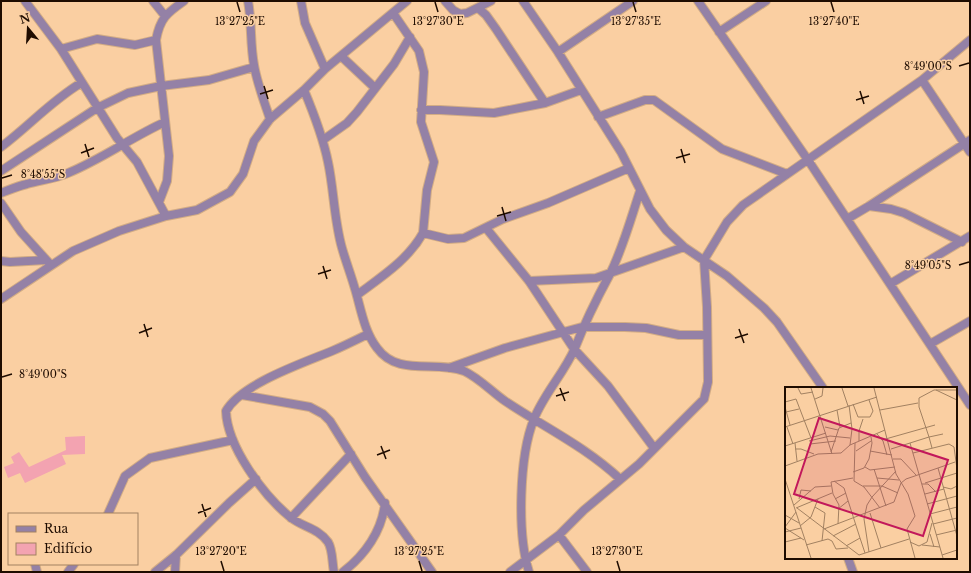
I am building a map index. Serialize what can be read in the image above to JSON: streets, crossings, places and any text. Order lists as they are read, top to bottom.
{
  "legend": ["Rua", "Edifício"],
  "north": "top",
  "coordinates": [
    "13°27'25\"E",
    "13°27'30\"E",
    "13°27'35\"E",
    "13°27'40\"E",
    "8°49'00\"S",
    "8°48'55\"S",
    "8°49'05\"S",
    "13°27'20\"E"
  ]
}
